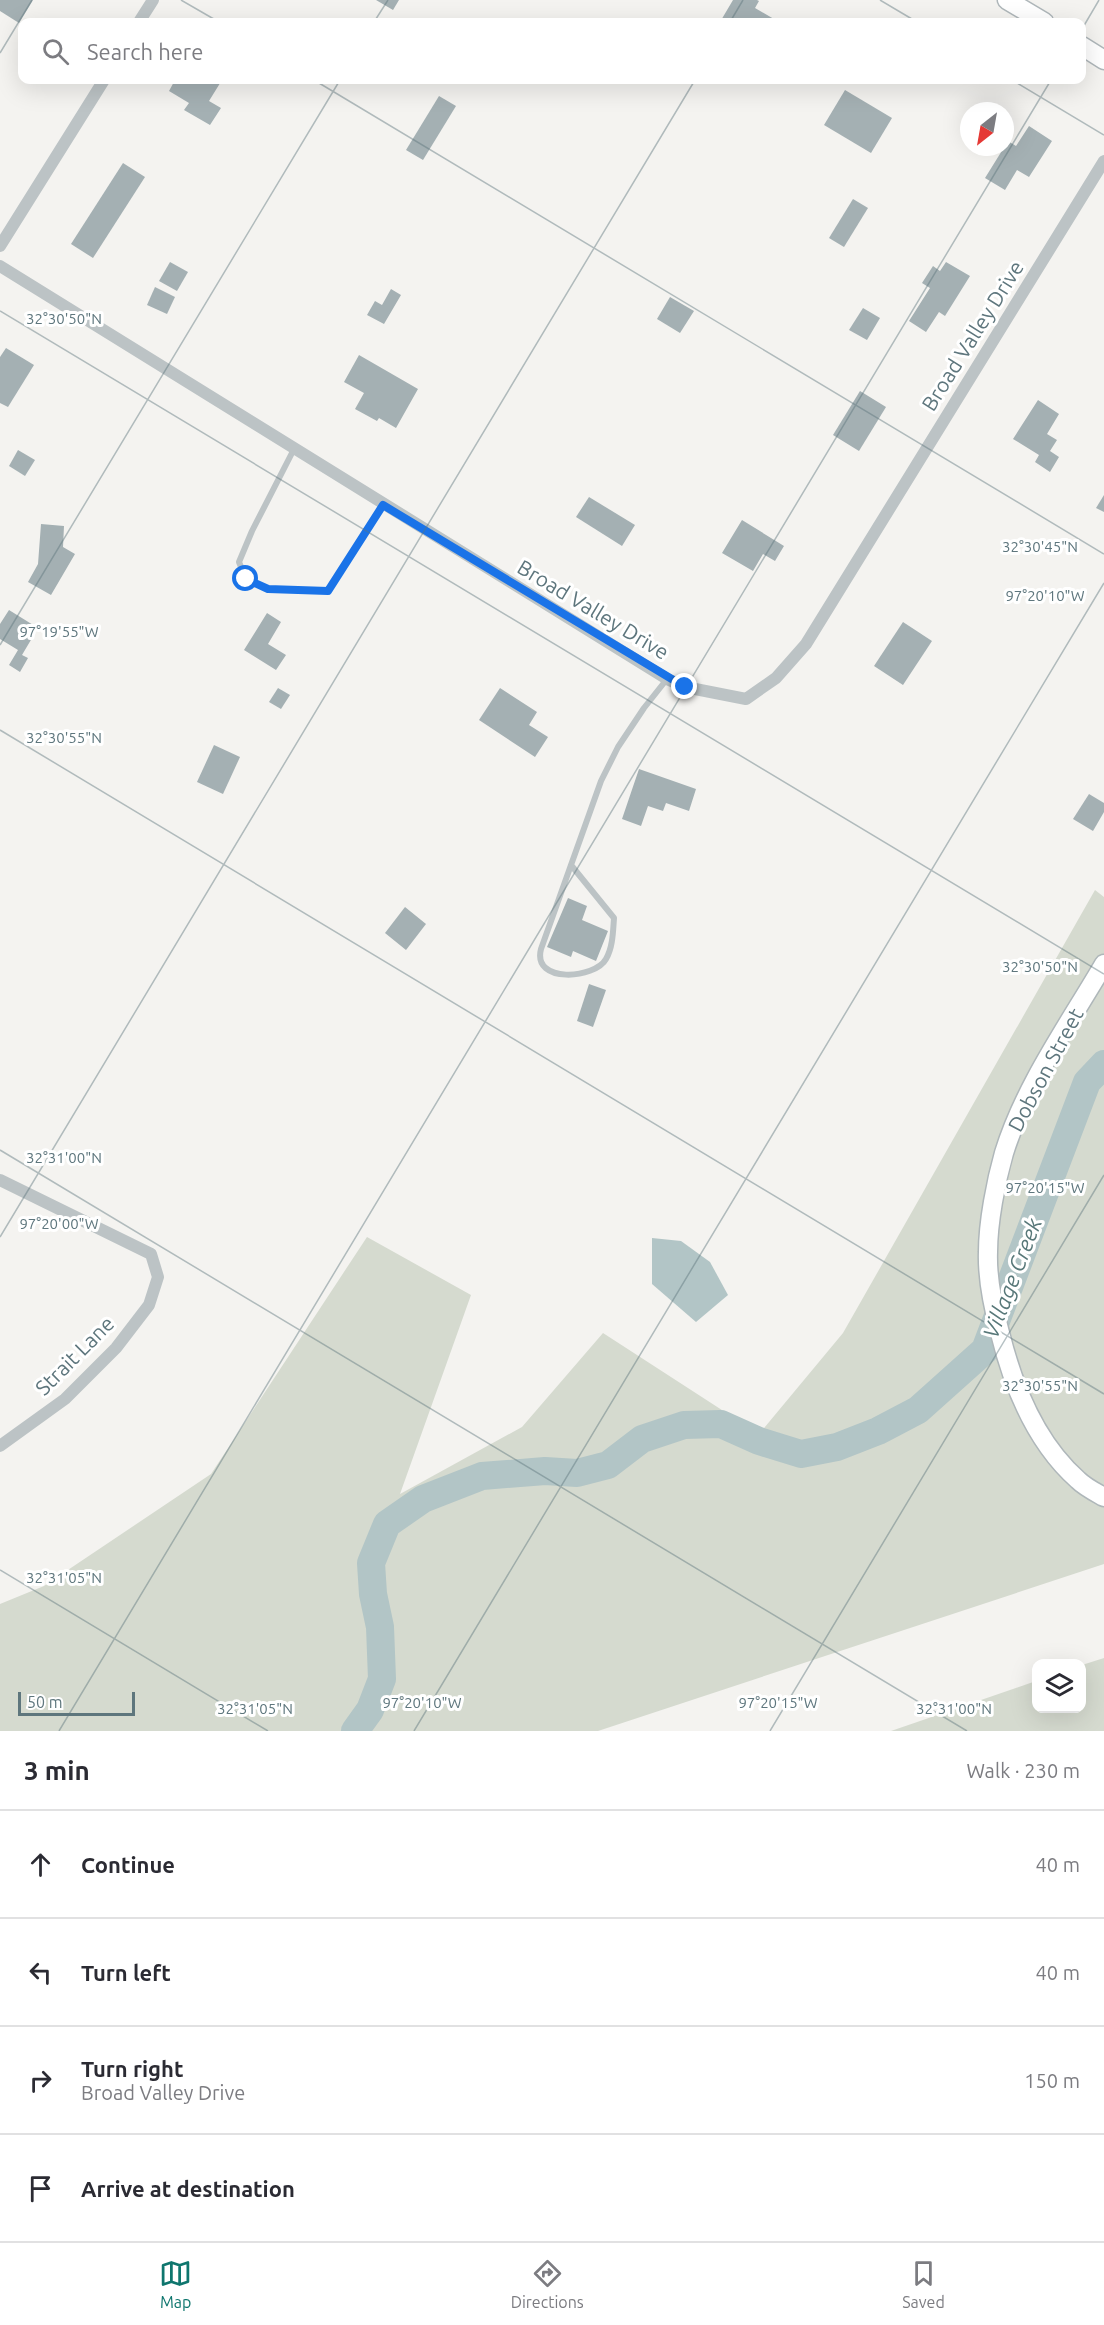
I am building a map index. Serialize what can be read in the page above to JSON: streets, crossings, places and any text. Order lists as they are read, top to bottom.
{
  "streets": {
    "street": ["Broad Valley Drive", "Dobson Street", "Strait Lane"]
  },
  "water": ["Village Creek"],
  "scale_bar": "50 m",
  "north": "bottom left",
  "page": {
    "search": "Search here",
    "scale": "50 m",
    "heading": ["3 min", "Walk · 230 m"],
    "list": [
      ["Continue", "40 m"],
      ["Turn left", "40 m"],
      ["Turn right", "Broad Valley Drive", "150 m"],
      "Arrive at destination"
    ],
    "nav": ["Map", "Directions", "Saved"]
  },
  "coordinates": [
    "32°30'50\"N",
    "32°30'45\"N",
    "97°20'10\"W",
    "97°19'55\"W",
    "32°30'55\"N",
    "32°31'00\"N",
    "97°20'15\"W",
    "97°20'00\"W",
    "32°31'05\"N"
  ]
}
